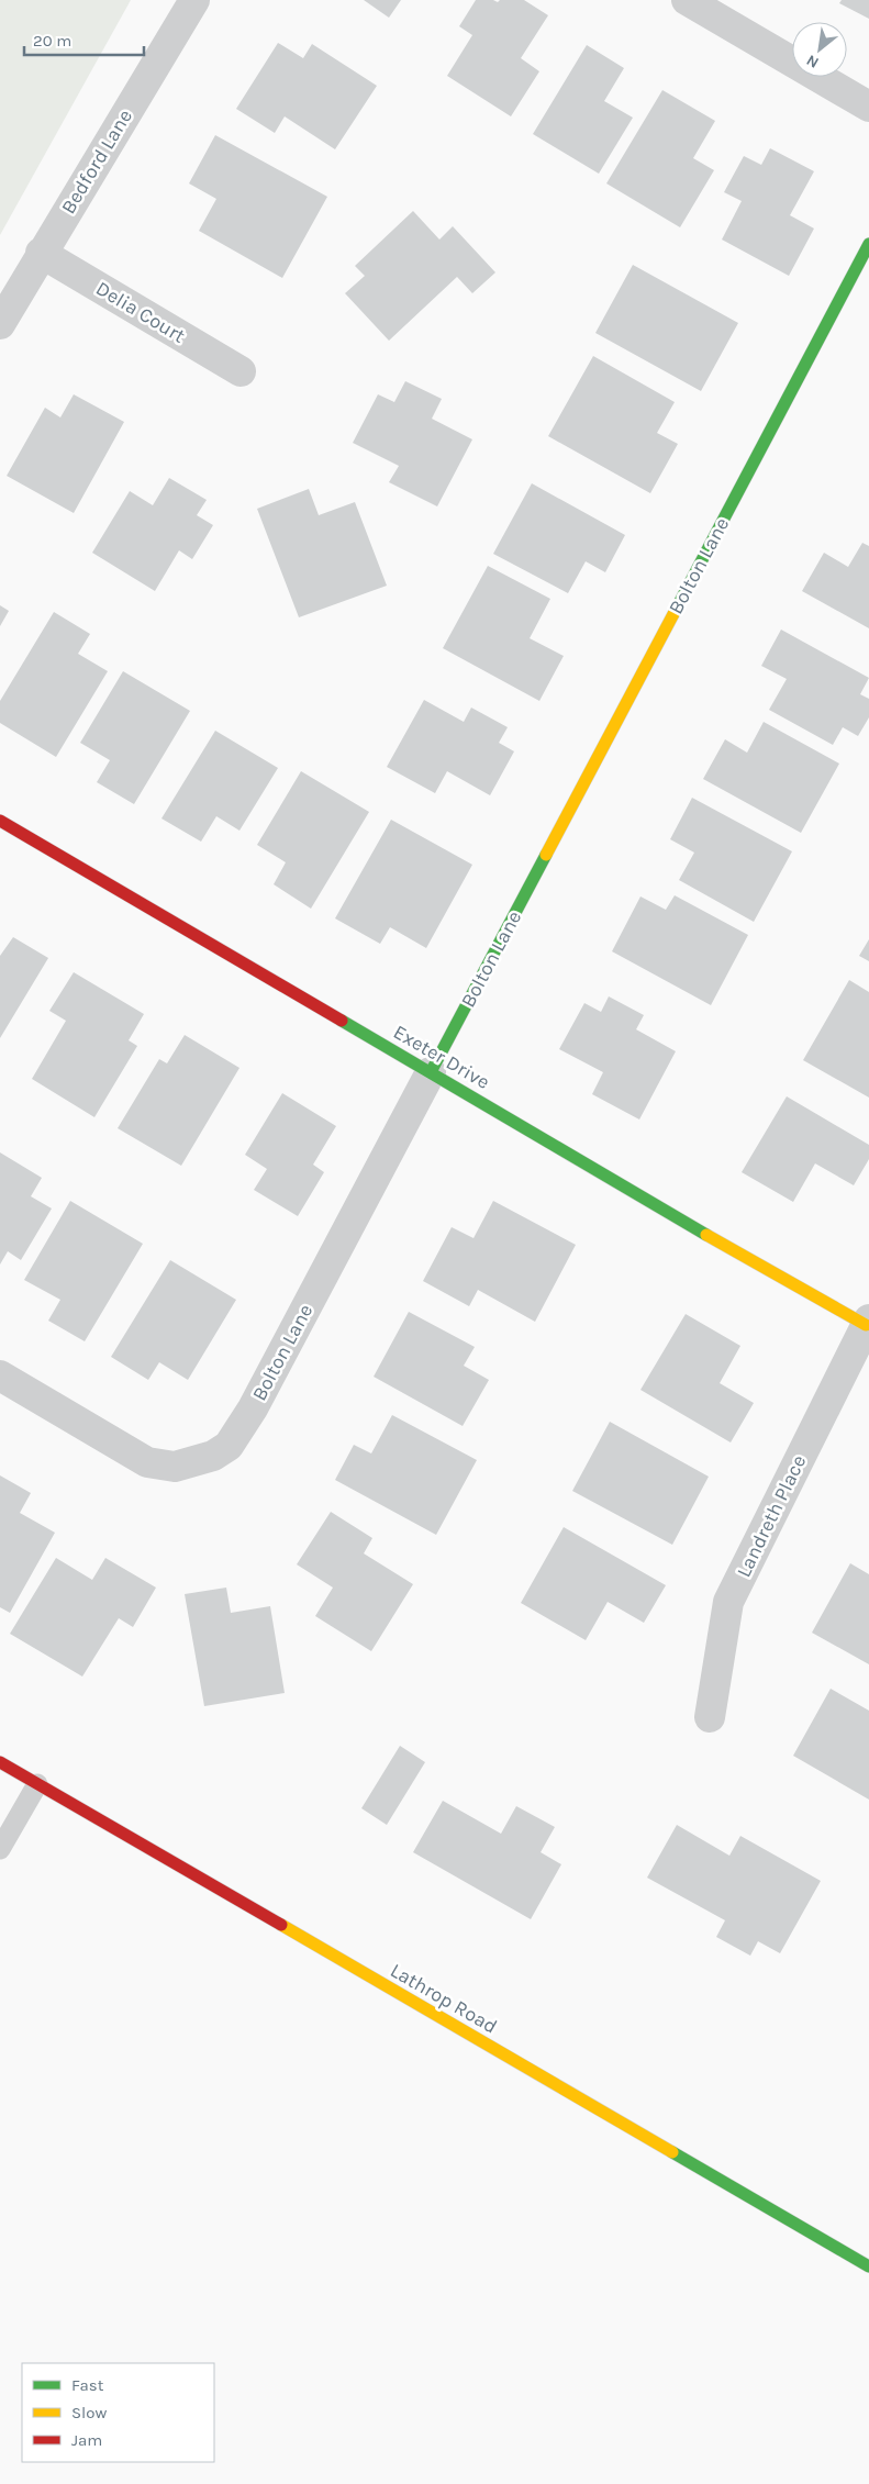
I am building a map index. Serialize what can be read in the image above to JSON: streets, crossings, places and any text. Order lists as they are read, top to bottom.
{
  "streets": {
    "street": [
      "Bedford Lane",
      "Delia Court",
      "Bolton Lane",
      "Exeter Drive",
      "Landreth Place",
      "Lathrop Road"
    ]
  },
  "crossings": [
    ["Bedford Lane", "Delia Court"],
    ["Bolton Lane", "Exeter Drive"],
    ["Exeter Drive", "Landreth Place"]
  ],
  "legend": ["Fast", "Slow", "Jam"],
  "scale_bar": "20 m",
  "north": "bottom left"
}
